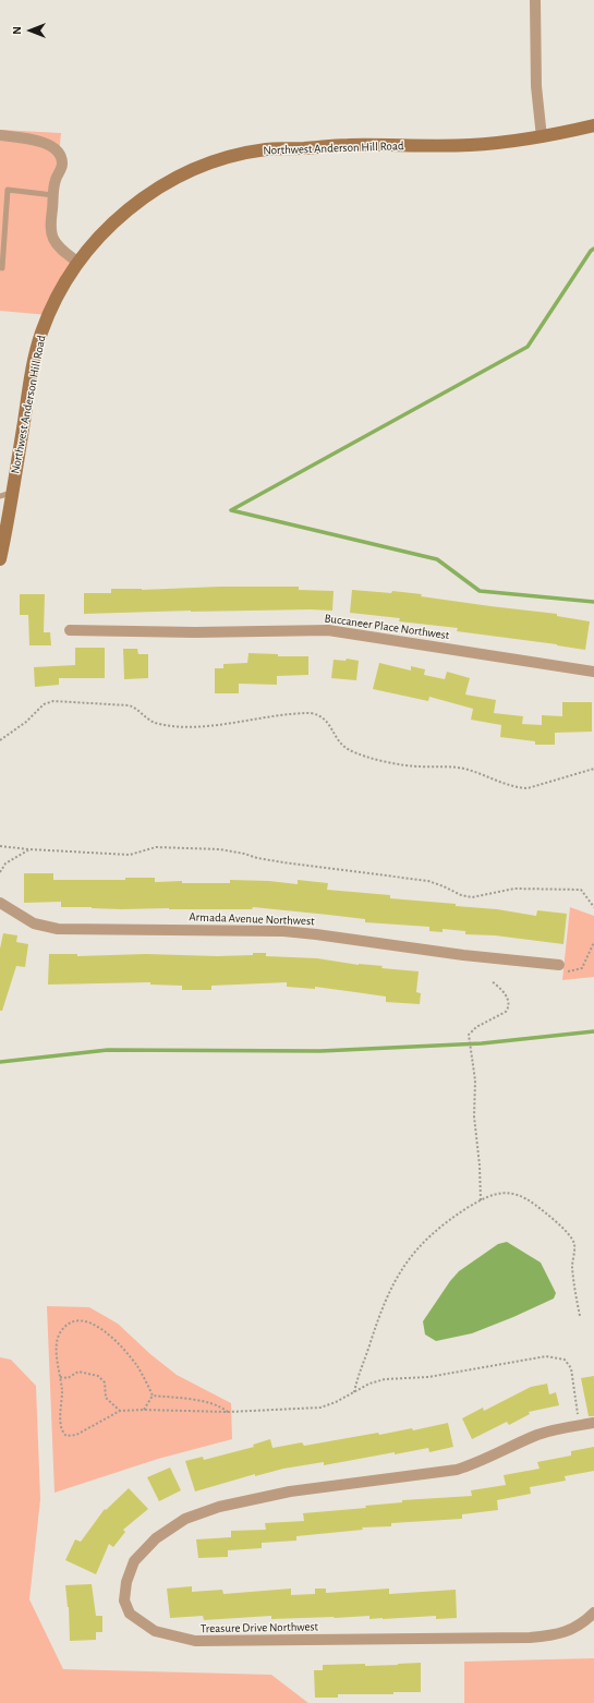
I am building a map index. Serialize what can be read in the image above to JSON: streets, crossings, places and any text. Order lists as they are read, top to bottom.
{
  "streets": {
    "main road": ["Northwest Anderson Hill Road"],
    "street": ["Buccaneer Place Northwest", "Armada Avenue Northwest", "Treasure Drive Northwest"]
  },
  "north": "left"
}
